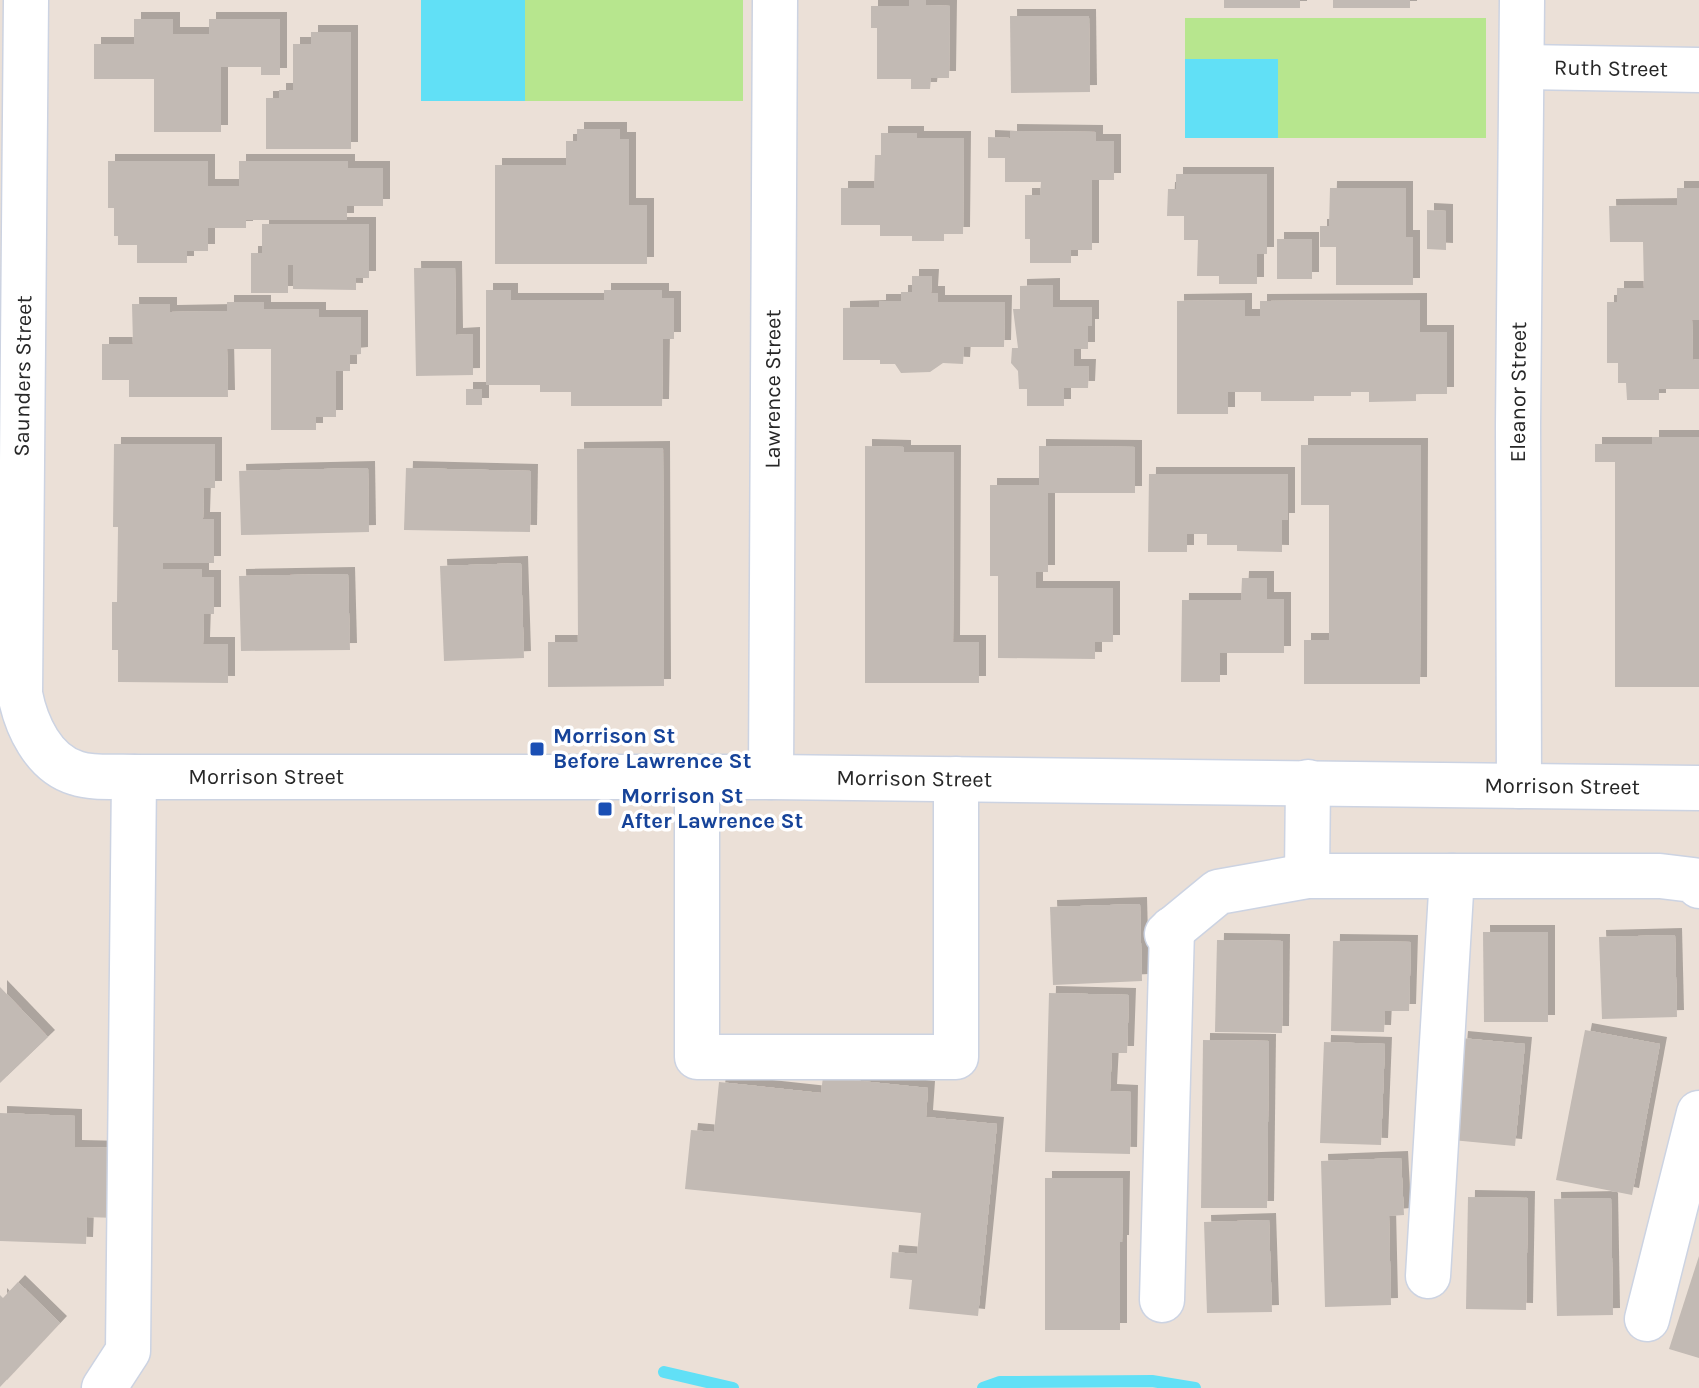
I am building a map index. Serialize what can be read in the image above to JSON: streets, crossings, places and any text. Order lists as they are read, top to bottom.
{
  "streets": {
    "street": [
      "Ruth Street",
      "Saunders Street",
      "Lawrence Street",
      "Eleanor Street",
      "Morrison Street"
    ]
  },
  "crossings": [
    ["Ruth Street", "Eleanor Street"],
    ["Saunders Street", "Morrison Street"],
    ["Lawrence Street", "Morrison Street"],
    ["Eleanor Street", "Morrison Street"]
  ],
  "places": {
    "transit": ["Morrison St Before Lawrence St", "Morrison St After Lawrence St"]
  }
}
